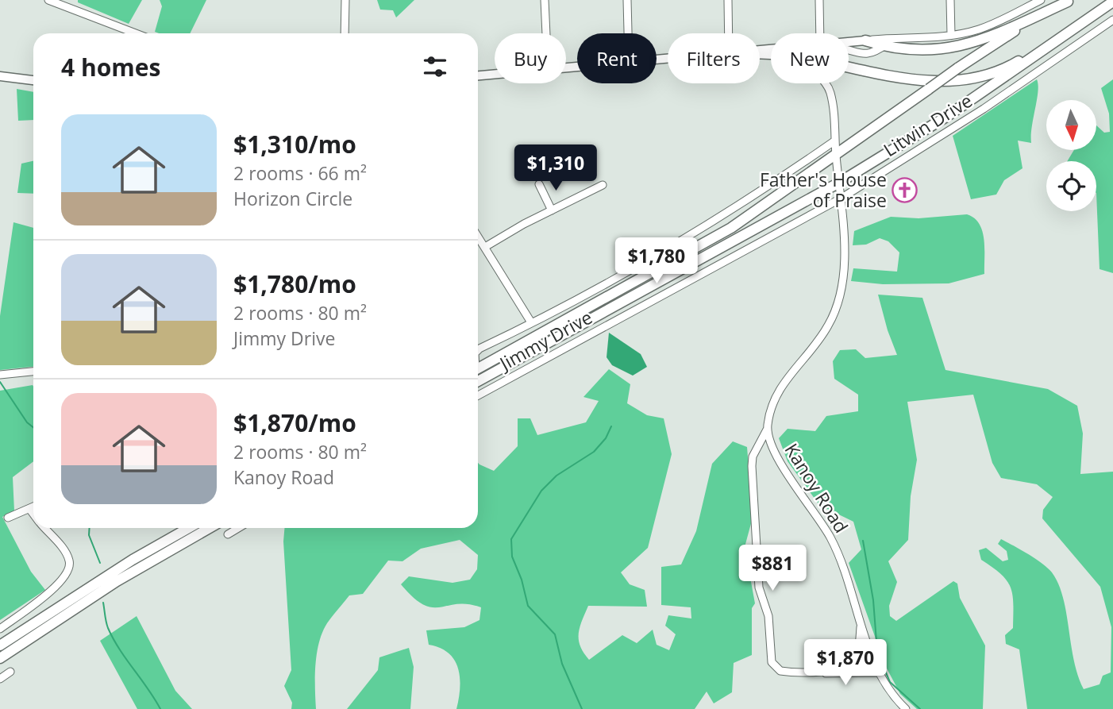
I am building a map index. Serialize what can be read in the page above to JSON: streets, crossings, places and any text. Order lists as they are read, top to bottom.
{
  "streets": {
    "street": ["Litwin Drive", "Jimmy Drive", "Kanoy Road"]
  },
  "crossings": [
    ["Litwin Drive", "Jimmy Drive"],
    ["Litwin Drive", "Kanoy Road"],
    ["Jimmy Drive", "Kanoy Road"]
  ],
  "places": {
    "church": ["Father's House of Praise"]
  },
  "north": "bottom",
  "page": {
    "chip": [
      "Buy",
      "Rent",
      "Filters",
      "New"
    ],
    "heading": "4 homes",
    "list": [
      {
        "name": "$1,310/mo",
        "note": "2 rooms · 66 m² · Horizon Circle"
      },
      {
        "name": "$1,780/mo",
        "note": "2 rooms · 80 m² · Jimmy Drive"
      },
      {
        "name": "$1,870/mo",
        "note": "2 rooms · 80 m² · Kanoy Road"
      }
    ],
    "price": [
      "$1,310",
      "$1,780",
      "$881",
      "$1,870"
    ]
  }
}
